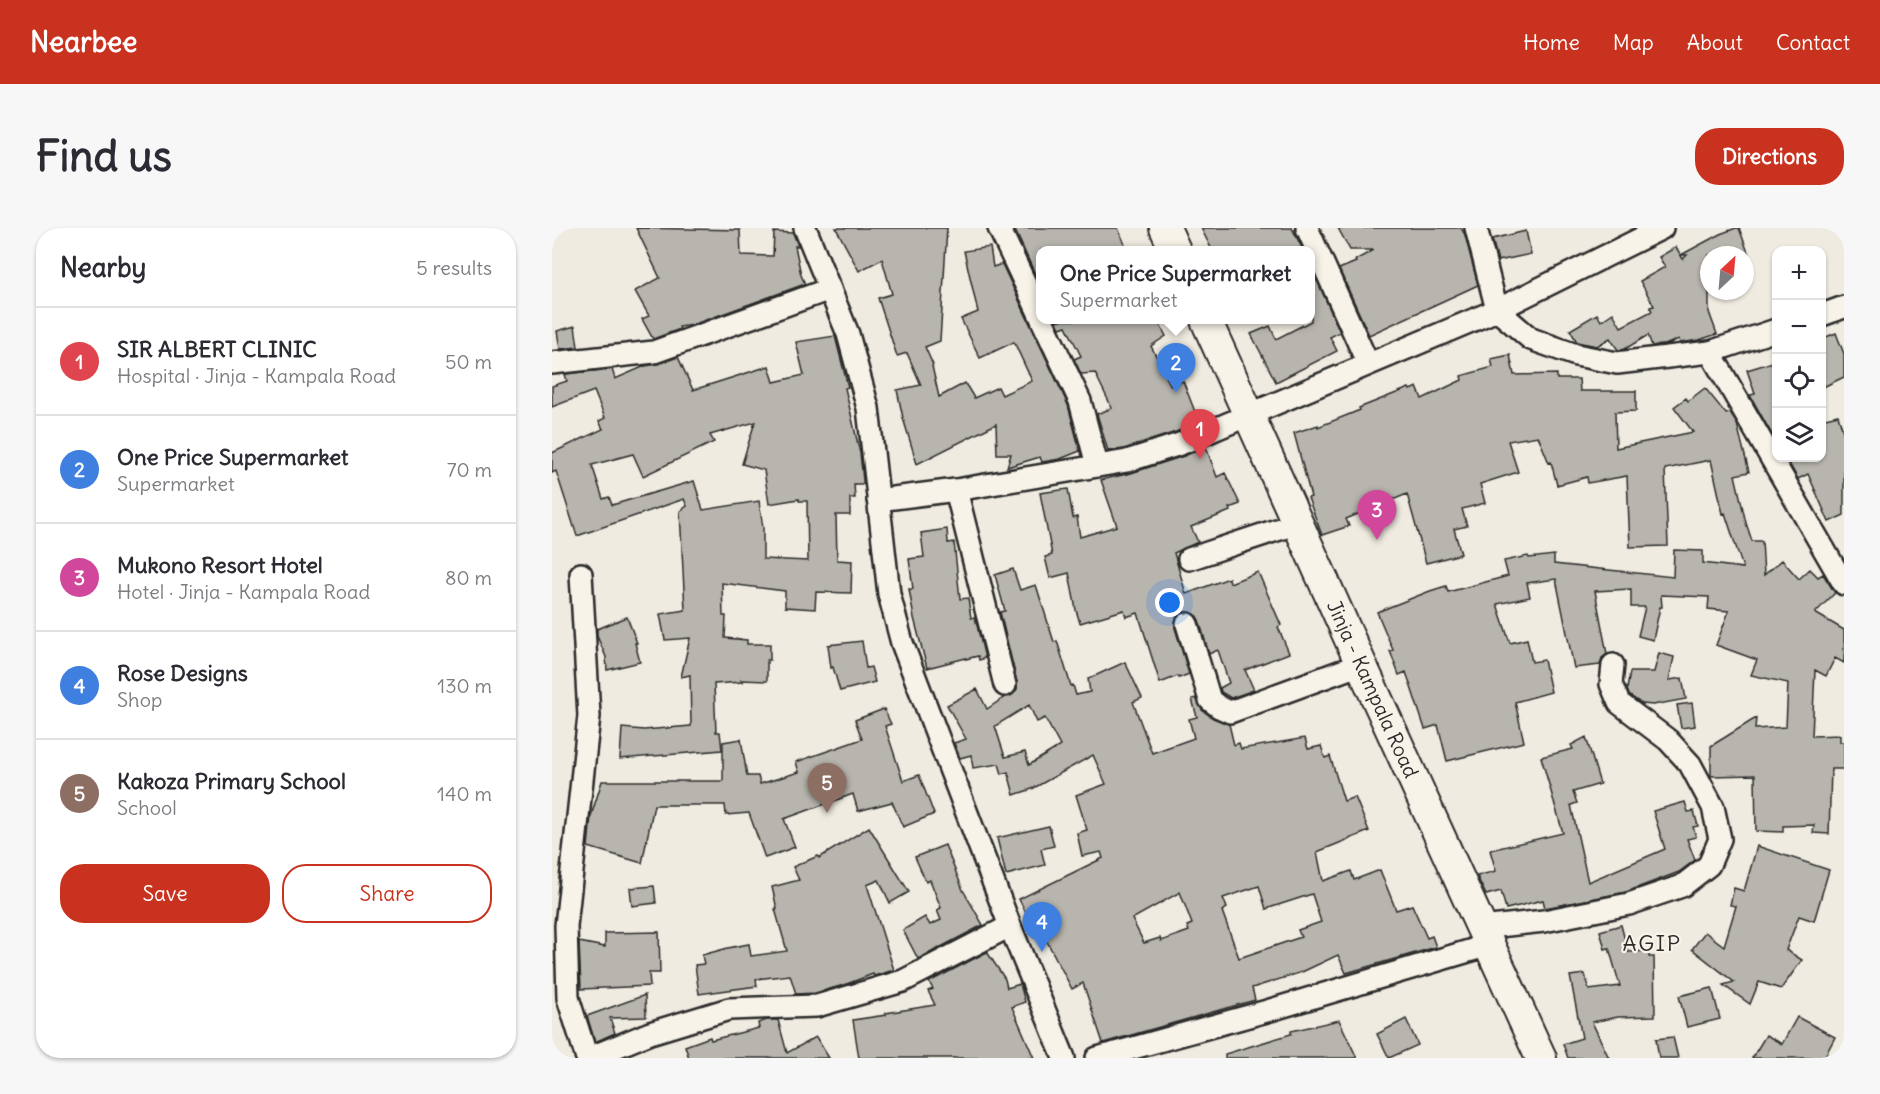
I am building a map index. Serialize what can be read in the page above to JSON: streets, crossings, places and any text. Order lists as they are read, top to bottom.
{
  "streets": {
    "highway": ["Jinja - Kampala Road"]
  },
  "districts": ["AGIP"],
  "north": "top right",
  "page": {
    "header": "Nearbee",
    "nav": [
      "Home",
      "Map",
      "About",
      "Contact"
    ],
    "buttons": [
      "Directions",
      ["Save", "Share"]
    ],
    "title": "Find us",
    "heading": ["Nearby", "5 results"],
    "map_buttons": ["+", "−"],
    "popup": ["One Price Supermarket", "Supermarket"],
    "list": [
      {
        "mark": "1",
        "name": "SIR ALBERT CLINIC",
        "note": "Hospital · Jinja - Kampala Road",
        "value": "50 m"
      },
      {
        "mark": "2",
        "name": "One Price Supermarket",
        "note": "Supermarket",
        "value": "70 m"
      },
      {
        "mark": "3",
        "name": "Mukono Resort Hotel",
        "note": "Hotel · Jinja - Kampala Road",
        "value": "80 m"
      },
      {
        "mark": "4",
        "name": "Rose Designs",
        "note": "Shop",
        "value": "130 m"
      },
      {
        "mark": "5",
        "name": "Kakoza Primary School",
        "note": "School",
        "value": "140 m"
      }
    ],
    "pins": [
      "2",
      "1",
      "3",
      "5",
      "4"
    ]
  }
}
